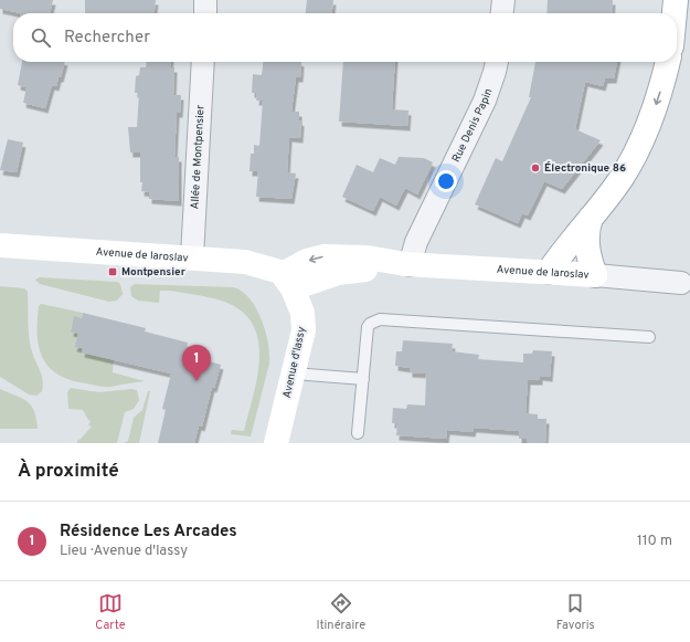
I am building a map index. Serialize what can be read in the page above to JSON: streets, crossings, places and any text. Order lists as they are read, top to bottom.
{
  "streets": {
    "street": [
      "Rue Denis Papin",
      "Allée de Montpensier",
      "Avenue de Iaroslav",
      "Avenue d'Iassy"
    ]
  },
  "crossings": [
    ["Rue Denis Papin", "Avenue de Iaroslav"],
    ["Allée de Montpensier", "Avenue de Iaroslav"],
    ["Avenue de Iaroslav", "Avenue d'Iassy"]
  ],
  "places": {
    "other": ["Électronique 86"],
    "transit": ["Montpensier"]
  },
  "page": {
    "search": "Rechercher",
    "pins": "1",
    "heading": "À proximité",
    "list": [
      {
        "mark": "1",
        "name": "Résidence Les Arcades",
        "note": "Lieu · Avenue d'Iassy",
        "value": "110 m"
      }
    ],
    "nav": ["Carte", "Itinéraire", "Favoris"]
  }
}
